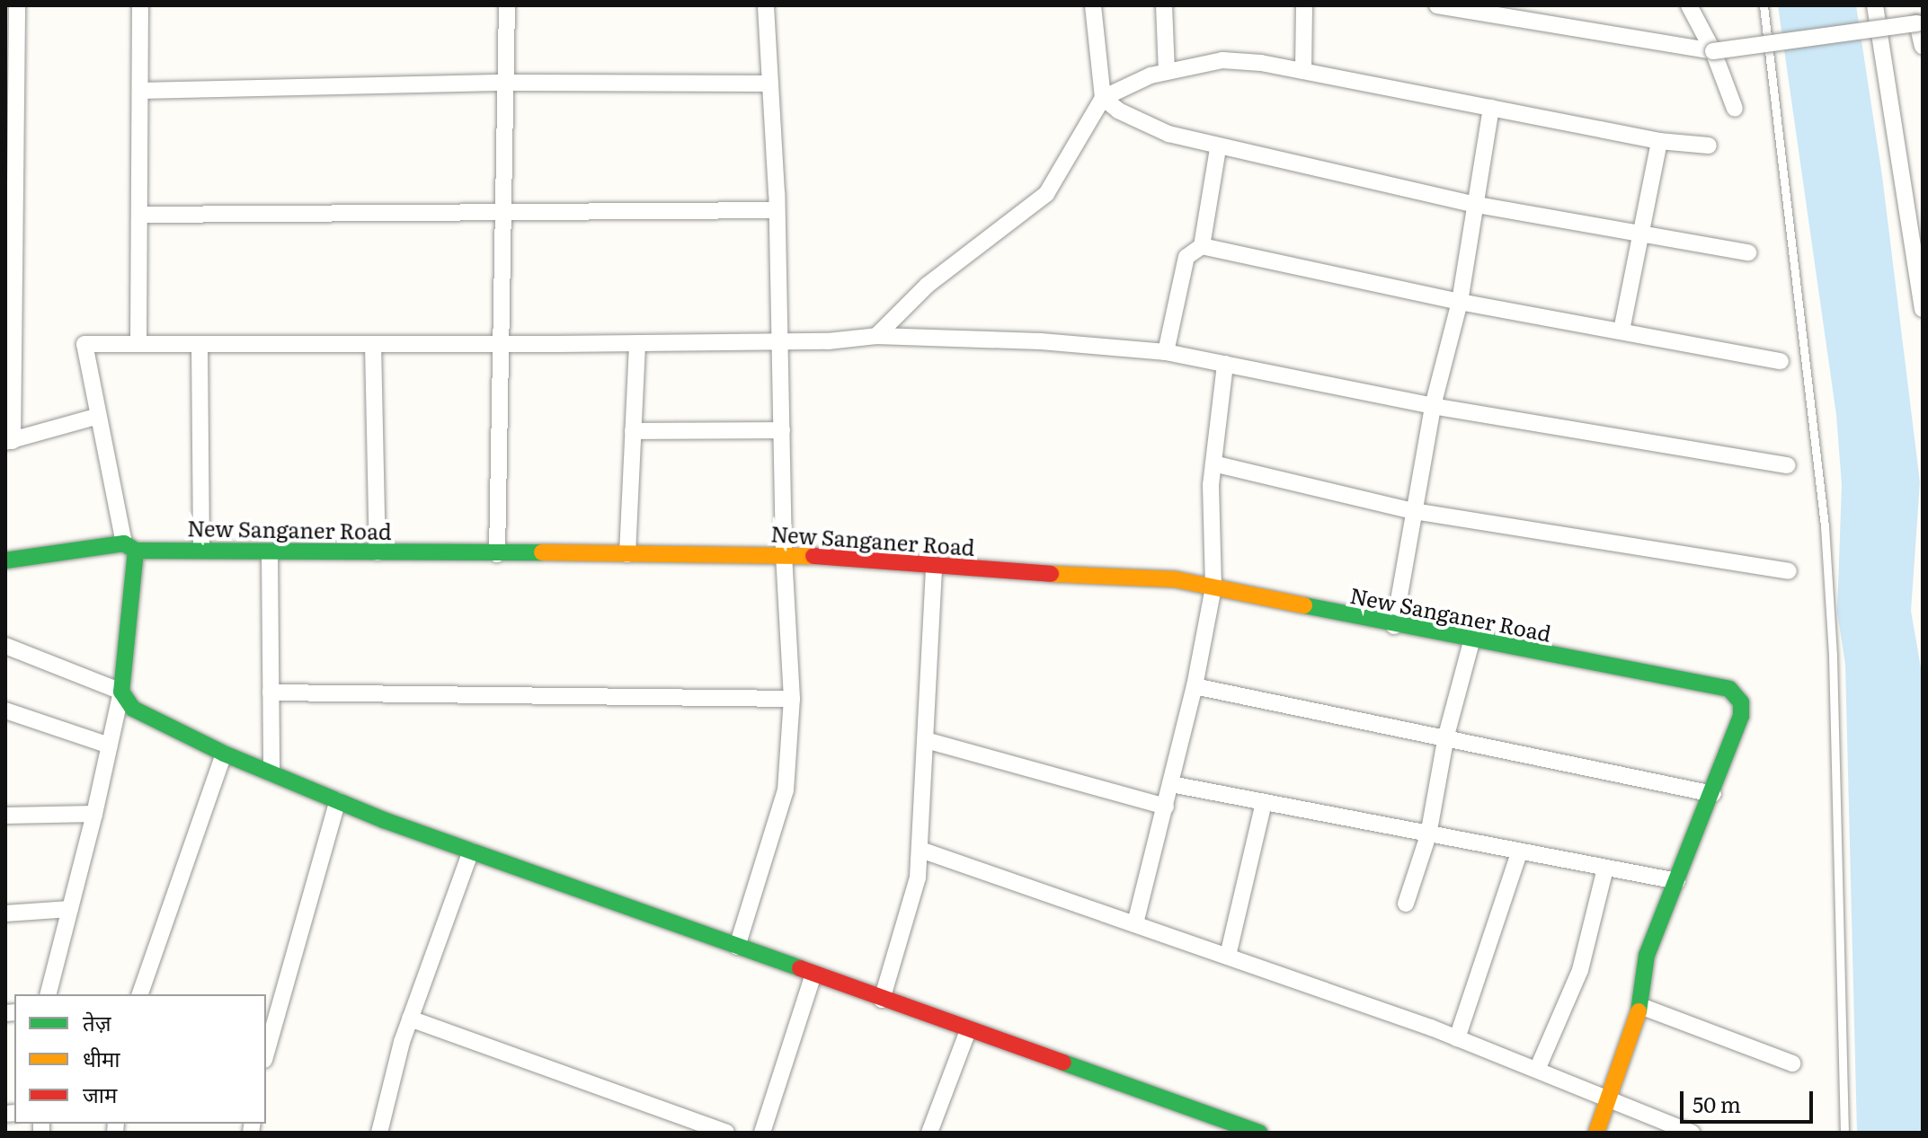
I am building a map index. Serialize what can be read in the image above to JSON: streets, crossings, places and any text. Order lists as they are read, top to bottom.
{
  "streets": {
    "street": ["New Sanganer Road"]
  },
  "legend": ["तेज़", "धीमा", "जाम"],
  "scale_bar": "50 m"
}
